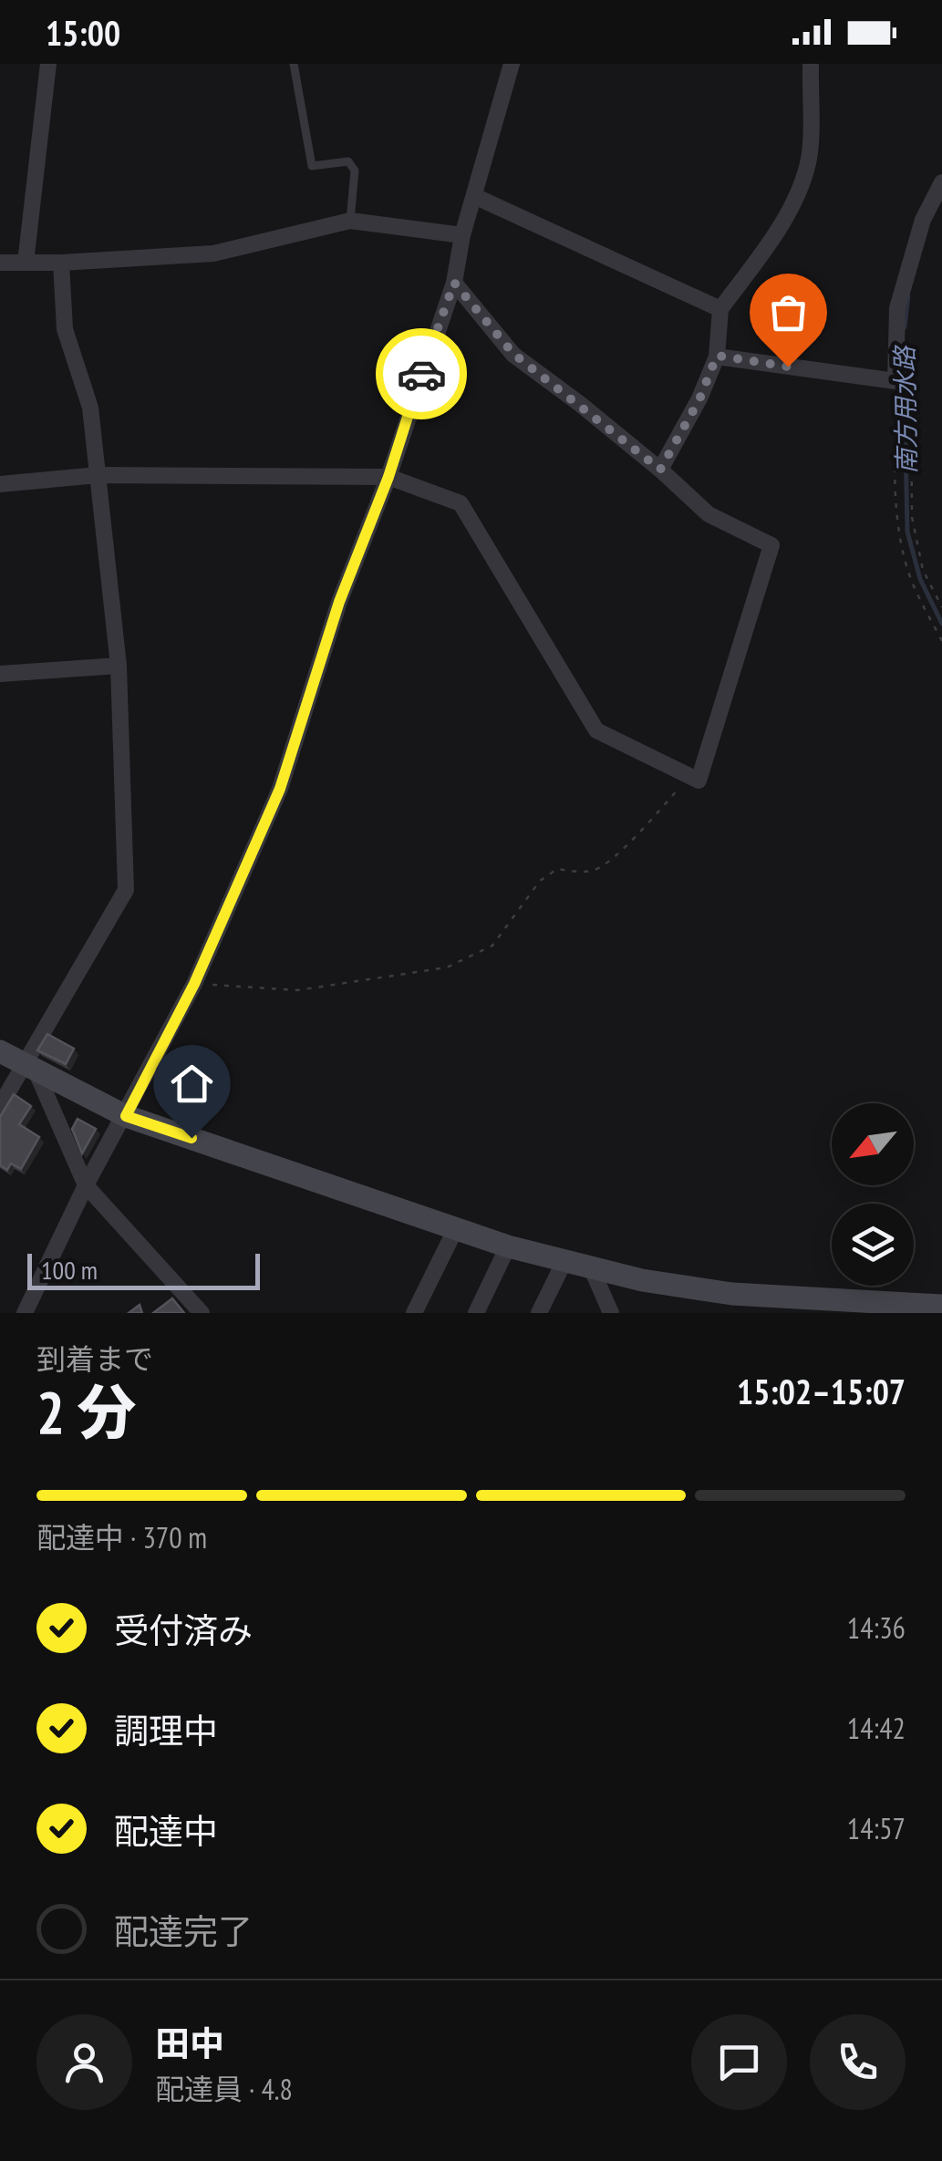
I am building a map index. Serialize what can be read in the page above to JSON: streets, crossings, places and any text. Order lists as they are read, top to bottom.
{
  "water": ["南方用水路"],
  "scale_bar": "100 m",
  "north": "bottom left",
  "page": {
    "status": "15:00",
    "scale": "100 m",
    "heading": ["2 分", "到着まで", "15:02–15:07"],
    "panel": ["田中", "配達員 · 4.8"],
    "bar": "配達中 · 370 m",
    "list": [
      ["受付済み", "14:36"],
      ["調理中", "14:42"],
      ["配達中", "14:57"],
      "配達完了"
    ]
  }
}
